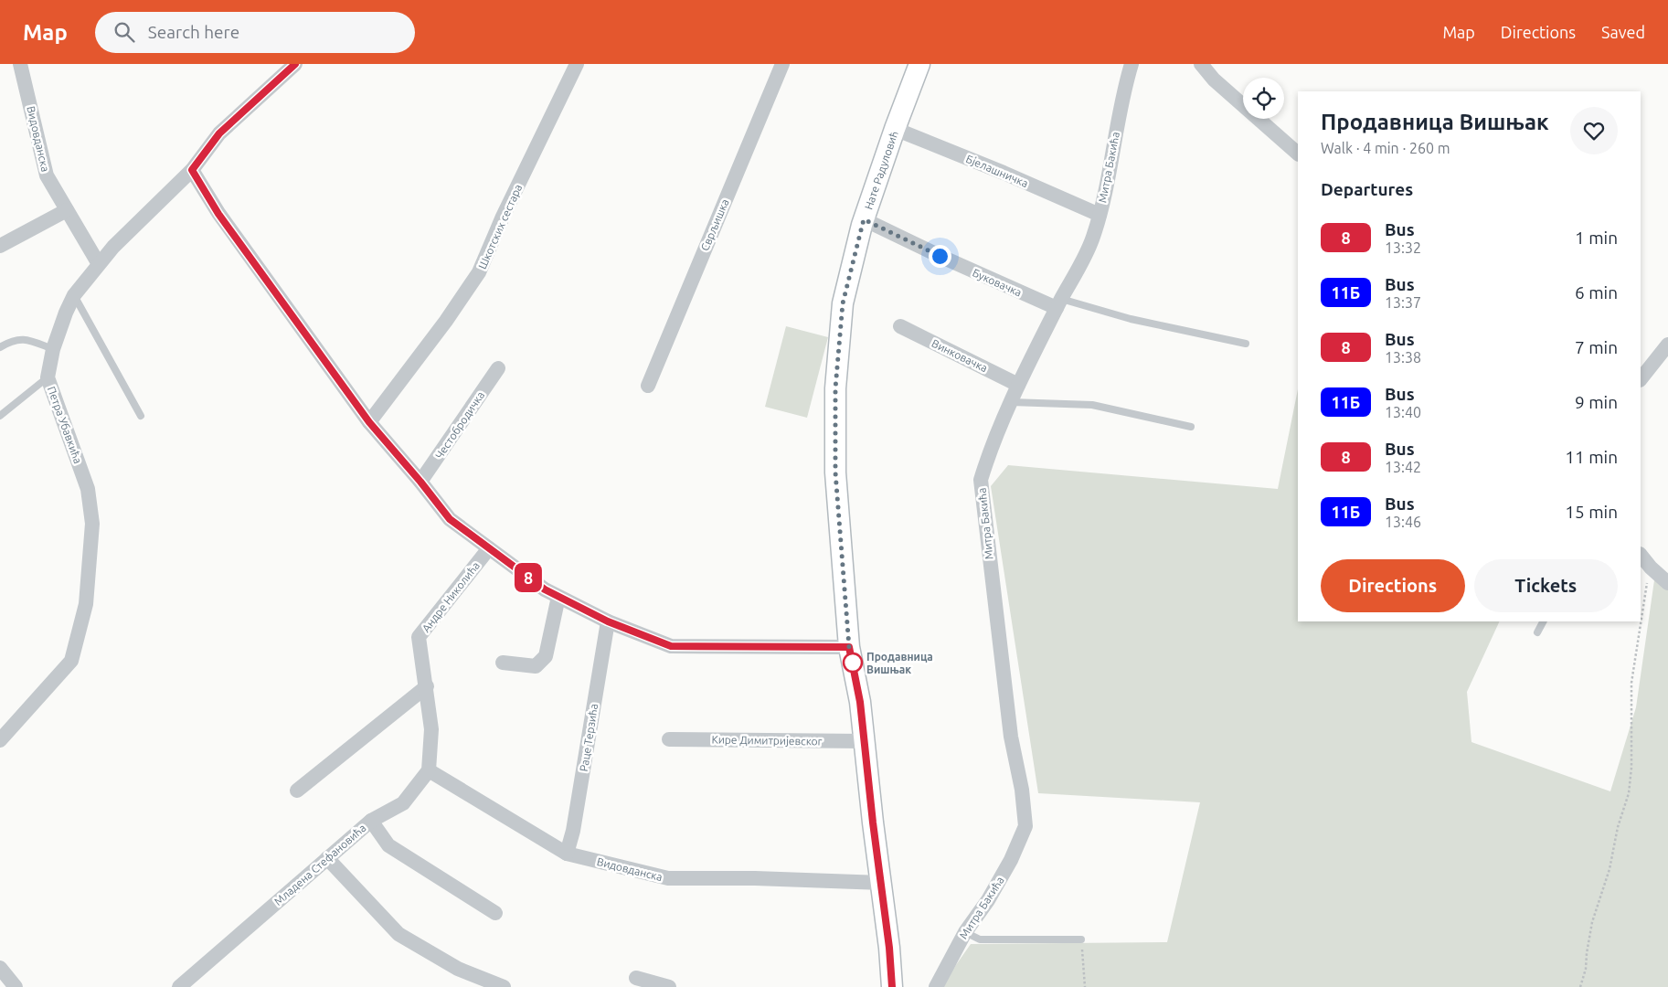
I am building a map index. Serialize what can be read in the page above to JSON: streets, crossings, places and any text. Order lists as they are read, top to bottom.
{
  "streets": {
    "street": [
      "Видовданска",
      "Митра Бакића",
      "Нате Радуловић",
      "Бјелашничка",
      "Сврљишка",
      "Шкотских сестара",
      "Буковачка",
      "Винковачка",
      "Петра Убавкића",
      "Честобродичка",
      "Андре Николића",
      "Раце Терзића",
      "Кире Димитријевског",
      "Младена Стефановића"
    ]
  },
  "crossings": [
    ["Видовданска", "Нате Радуловић"],
    ["Видовданска", "Петра Убавкића"],
    ["Видовданска", "Андре Николића"],
    ["Видовданска", "Раце Терзића"],
    ["Видовданска", "Младена Стефановића"],
    ["Митра Бакића", "Бјелашничка"],
    ["Митра Бакића", "Буковачка"],
    ["Митра Бакића", "Винковачка"],
    ["Нате Радуловић", "Бјелашничка"],
    ["Нате Радуловић", "Буковачка"],
    ["Нате Радуловић", "Кире Димитријевског"],
    ["Андре Николића", "Младена Стефановића"]
  ],
  "places": ["Продавница Вишњак"],
  "lines": ["bus line 8"],
  "page": {
    "header": "Map",
    "search": "Search here",
    "nav": ["Map", "Directions", "Saved"],
    "on_map": "8",
    "heading": [
      ["Продавница Вишњак", "Walk · 4 min · 260 m"],
      "Departures"
    ],
    "list": [
      {
        "mark": "8",
        "name": "Bus",
        "note": "13:32",
        "value": "1 min"
      },
      {
        "mark": "11Б",
        "name": "Bus",
        "note": "13:37",
        "value": "6 min"
      },
      {
        "mark": "8",
        "name": "Bus",
        "note": "13:38",
        "value": "7 min"
      },
      {
        "mark": "11Б",
        "name": "Bus",
        "note": "13:40",
        "value": "9 min"
      },
      {
        "mark": "8",
        "name": "Bus",
        "note": "13:42",
        "value": "11 min"
      },
      {
        "mark": "11Б",
        "name": "Bus",
        "note": "13:46",
        "value": "15 min"
      }
    ],
    "buttons": ["Directions", "Tickets"]
  }
}
